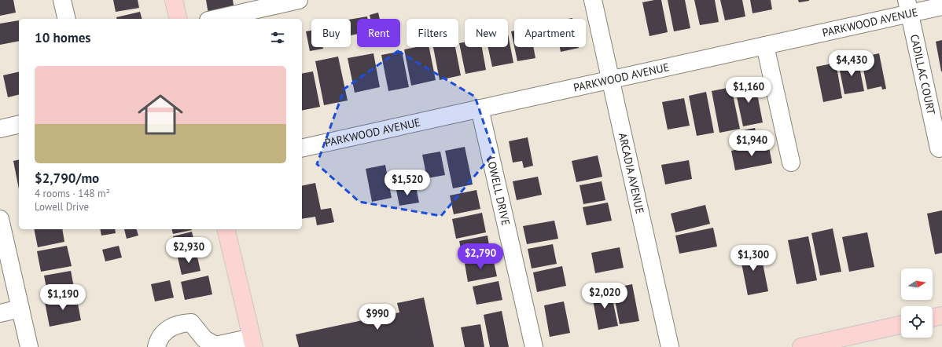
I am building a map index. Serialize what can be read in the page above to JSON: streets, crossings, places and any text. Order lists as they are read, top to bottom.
{
  "streets": {
    "street": [
      "PARKWOOD AVENUE",
      "CADILLAC COURT",
      "ARCADIA AVENUE",
      "LOWELL DRIVE"
    ]
  },
  "crossings": [
    ["PARKWOOD AVENUE", "CADILLAC COURT"],
    ["PARKWOOD AVENUE", "ARCADIA AVENUE"],
    ["PARKWOOD AVENUE", "LOWELL DRIVE"]
  ],
  "north": "right",
  "page": {
    "chip": [
      "Buy",
      "Rent",
      "Filters",
      "New",
      "Apartment"
    ],
    "heading": "10 homes",
    "price": [
      "$4,430",
      "$1,160",
      "$1,940",
      "$1,520",
      "$2,930",
      "$2,790",
      "$1,300",
      "$2,020",
      "$1,190",
      "$990"
    ],
    "list": [
      {
        "name": "$2,790/mo",
        "note": "4 rooms · 148 m² · Lowell Drive"
      }
    ]
  }
}
